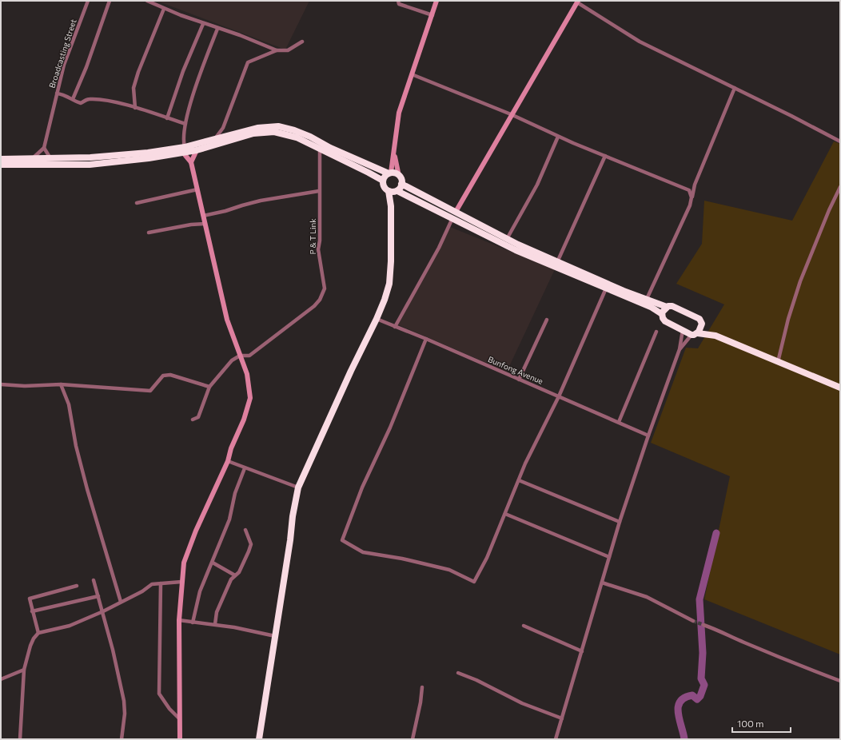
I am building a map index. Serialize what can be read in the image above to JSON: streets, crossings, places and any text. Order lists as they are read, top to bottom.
{
  "streets": {
    "street": ["Broadcasting Street", "P & T Link", "Bunfong Avenue"]
  },
  "scale_bar": "100 m"
}
